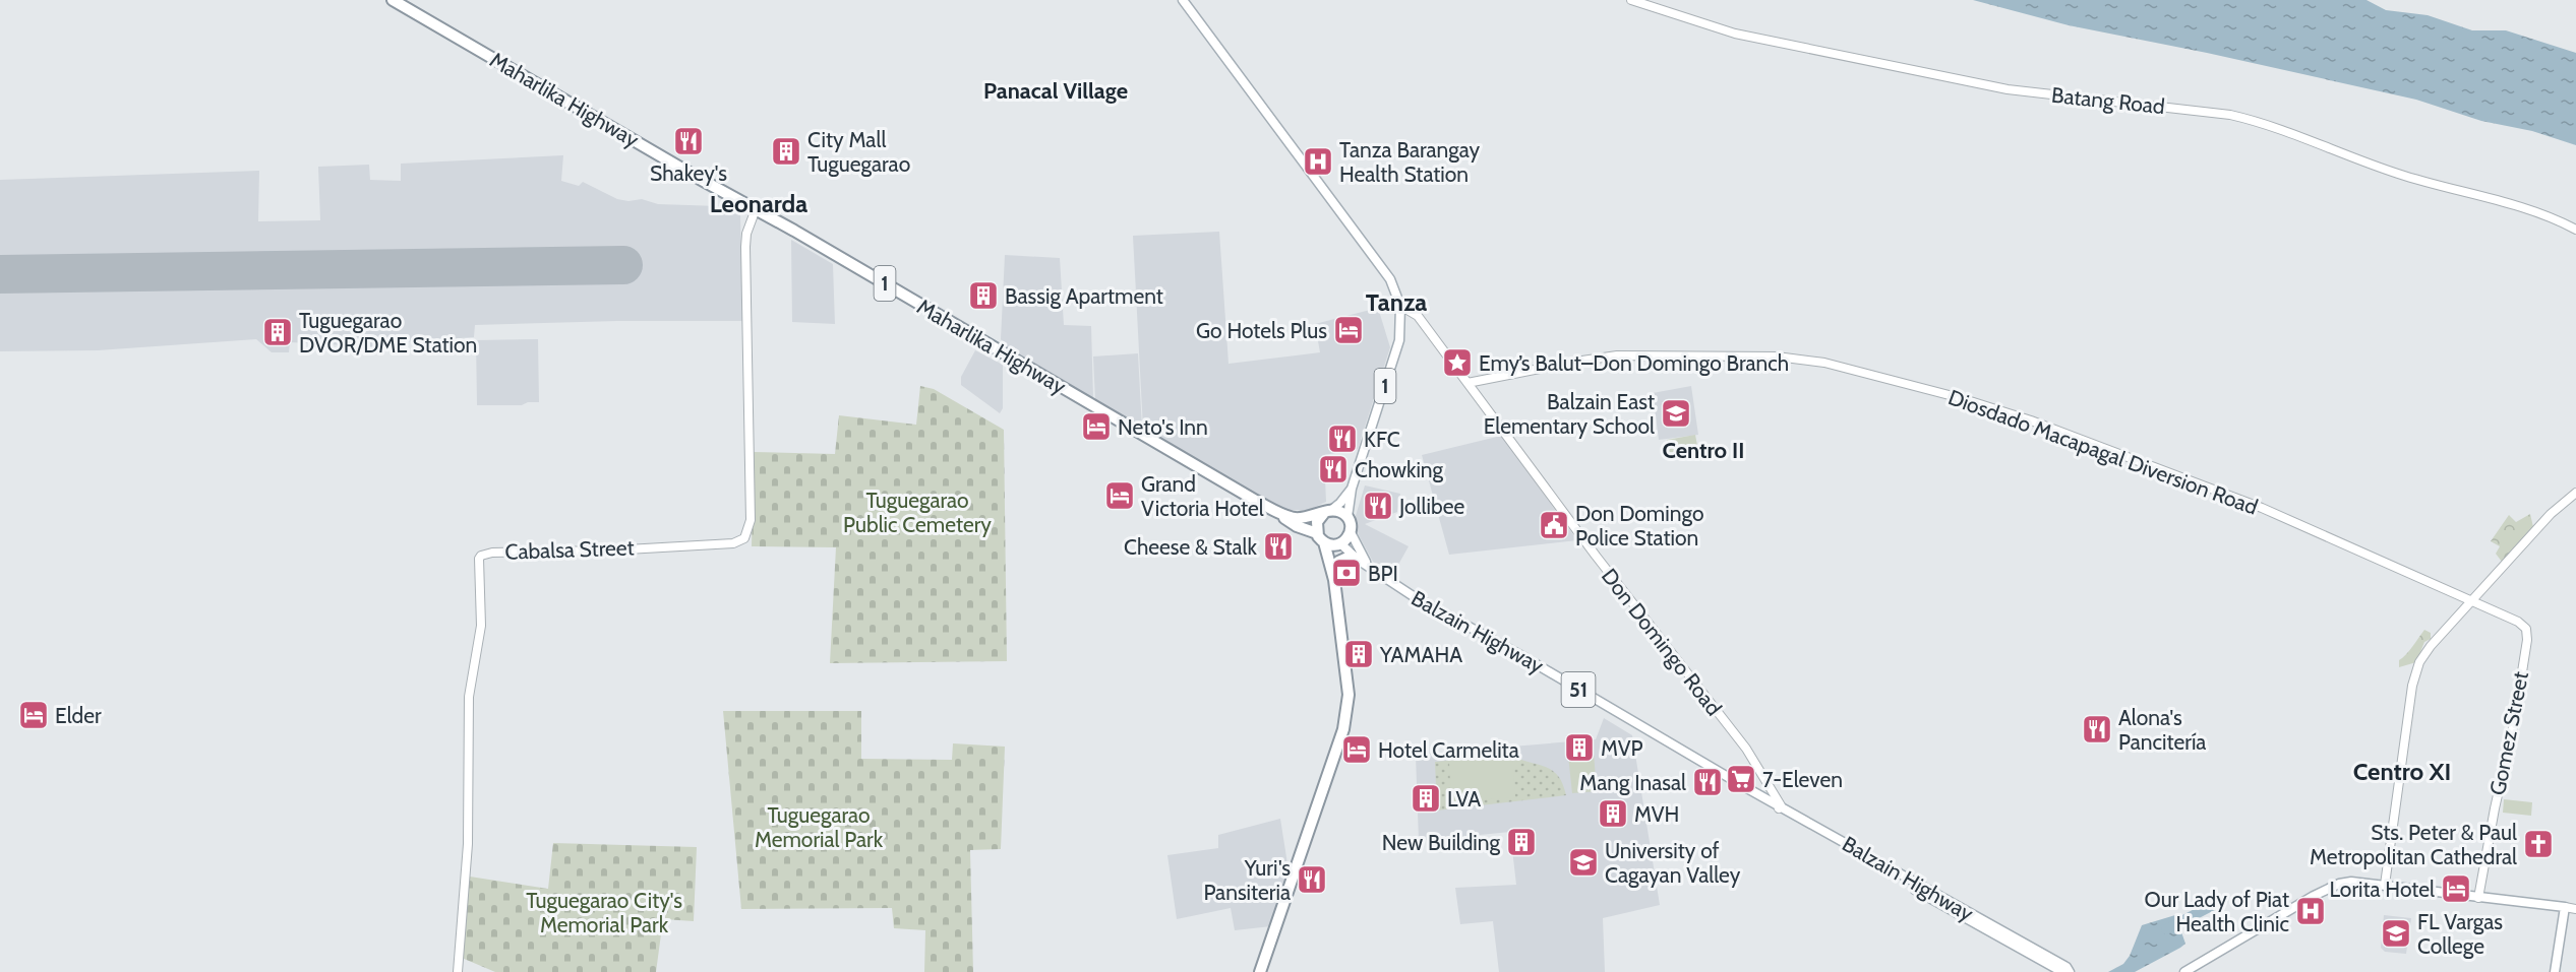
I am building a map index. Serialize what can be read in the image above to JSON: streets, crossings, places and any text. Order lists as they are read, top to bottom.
{
  "streets": {
    "highway": ["Maharlika Highway", "1"],
    "main road": [
      "Batang Road",
      "Diosdado Macapagal Diversion Road",
      "Cabalsa Street",
      "Balzain Highway",
      "Don Domingo Road",
      "51",
      "Gomez Street"
    ]
  },
  "crossings": [
    ["Maharlika Highway", "1"],
    ["Maharlika Highway", "Cabalsa Street"],
    ["Maharlika Highway", "51"],
    ["1", "Don Domingo Road"],
    ["1", "51"],
    ["Diosdado Macapagal Diversion Road", "Don Domingo Road"],
    ["Diosdado Macapagal Diversion Road", "Gomez Street"],
    ["Balzain Highway", "Don Domingo Road"],
    ["Balzain Highway", "51"]
  ],
  "districts": [
    "Panacal Village",
    "Leonarda",
    "Tanza",
    "Centro II",
    "Centro XI"
  ],
  "parks": ["Tuguegarao Public Cemetery", "Tuguegarao Memorial Park", "Tuguegarao City's Memorial Park"],
  "places": {
    "restaurant": [
      "Shakey's",
      "KFC",
      "Chowking",
      "Jollibee",
      "Cheese & Stalk",
      "Alona's Pancitería",
      "Mang Inasal",
      "Yuri's Pansiteria"
    ],
    "building": [
      "City Mall Tuguegarao",
      "Bassig Apartment",
      "Tuguegarao DVOR/DME Station",
      "YAMAHA",
      "MVP",
      "LVA",
      "MVH",
      "New Building"
    ],
    "hospital": ["Tanza Barangay Health Station", "Our Lady of Piat Health Clinic"],
    "hotel": [
      "Go Hotels Plus",
      "Neto's Inn",
      "Grand Victoria Hotel",
      "Elder",
      "Hotel Carmelita",
      "Lorita Hotel"
    ],
    "place": ["Emy’s Balut–Don Domingo Branch"],
    "school or university": ["Balzain East Elementary School", "University of Cagayan Valley", "FL Vargas College"],
    "public building": ["Don Domingo Police Station"],
    "bank": ["BPI"],
    "supermarket": ["7-Eleven"],
    "church": ["Sts. Peter & Paul Metropolitan Cathedral"]
  }
}
